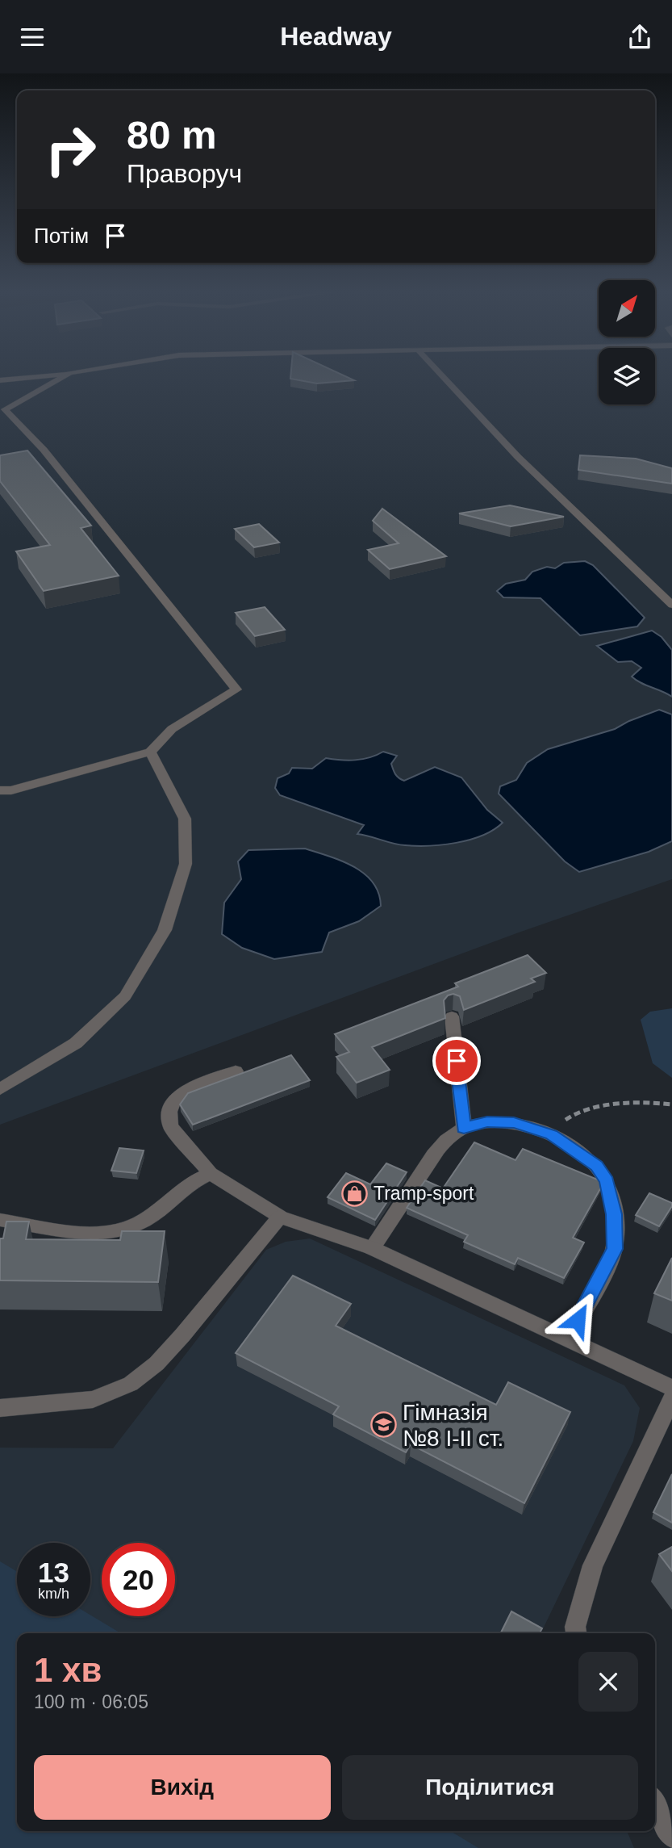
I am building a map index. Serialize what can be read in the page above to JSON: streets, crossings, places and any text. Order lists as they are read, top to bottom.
{
  "places": {
    "shop": ["Tramp-sport"],
    "school or university": ["Гімназія №8 I-II ст."]
  },
  "north": "top right",
  "page": {
    "header": "Headway",
    "turn": ["80 m", "Праворуч"],
    "then": "Потім",
    "speed": "13 km/h",
    "limit": "20",
    "heading": ["1 хв", "100 m · 06:05"],
    "buttons": ["Вихід", "Поділитися"]
  }
}
